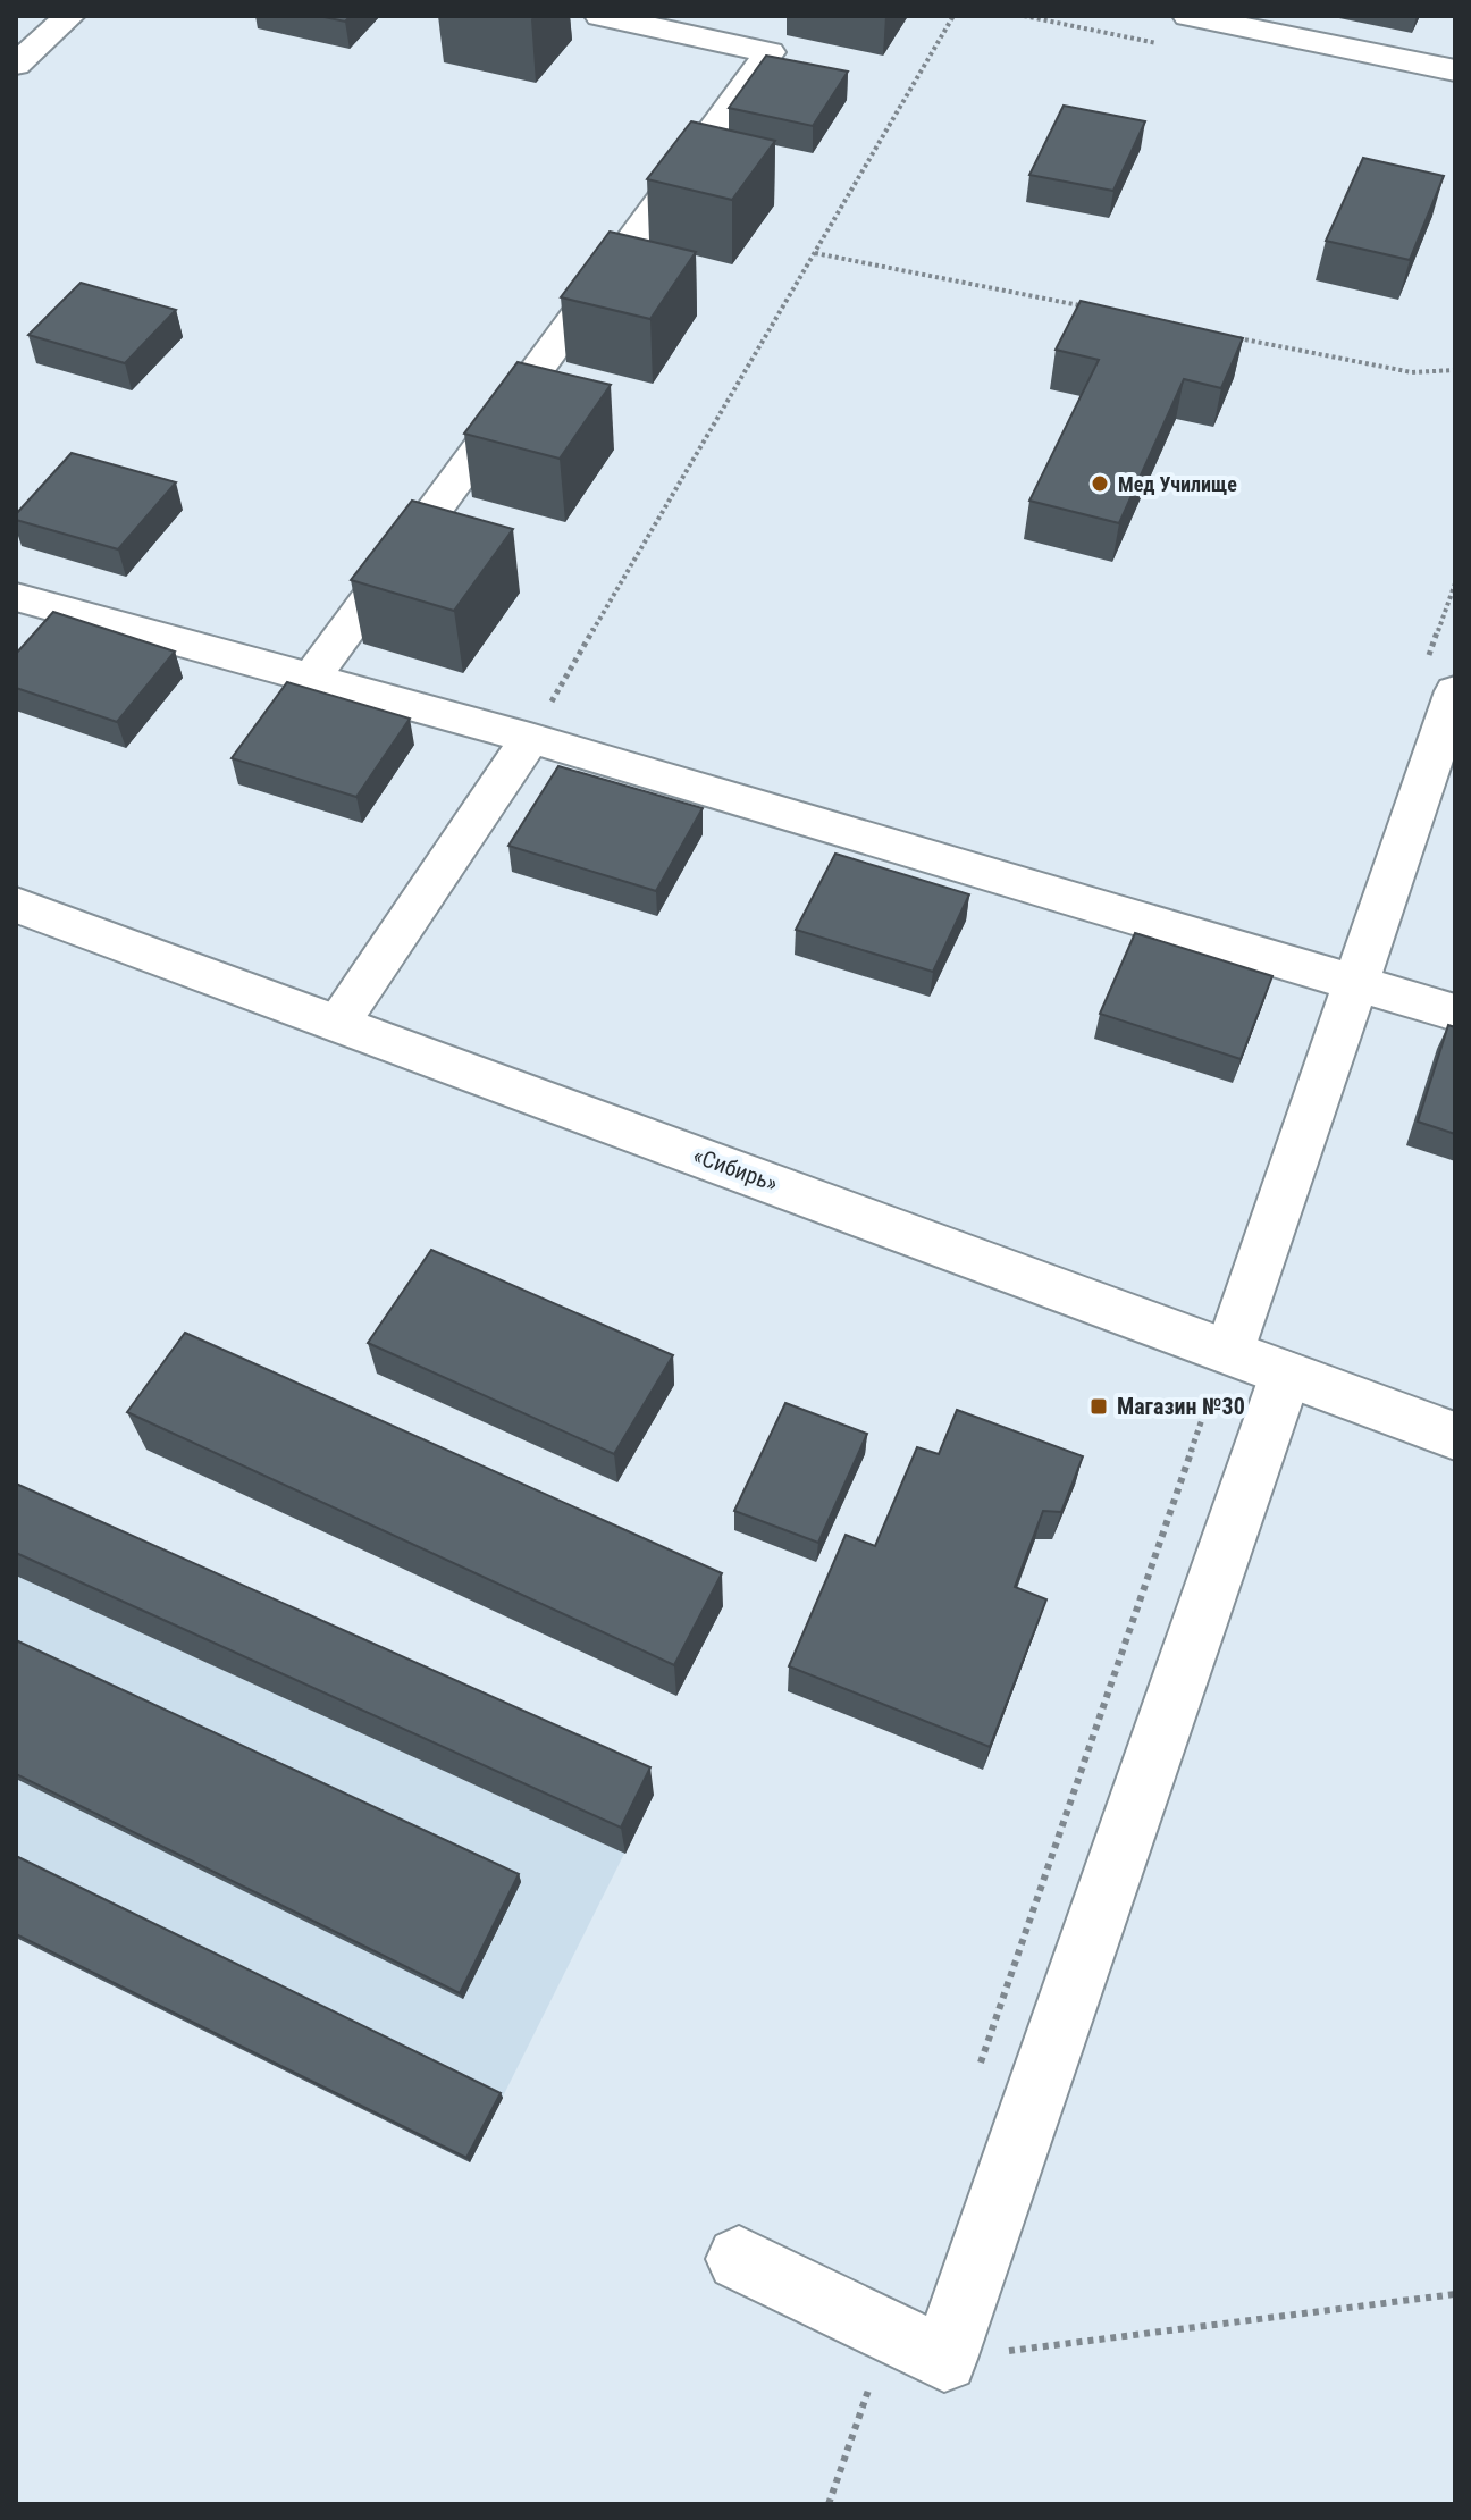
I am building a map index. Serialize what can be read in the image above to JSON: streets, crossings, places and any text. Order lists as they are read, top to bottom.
{
  "streets": {
    "main road": ["«Сибирь»"]
  },
  "places": {
    "other": ["Мед Училище"],
    "transit": ["Магазин №30"]
  }
}
